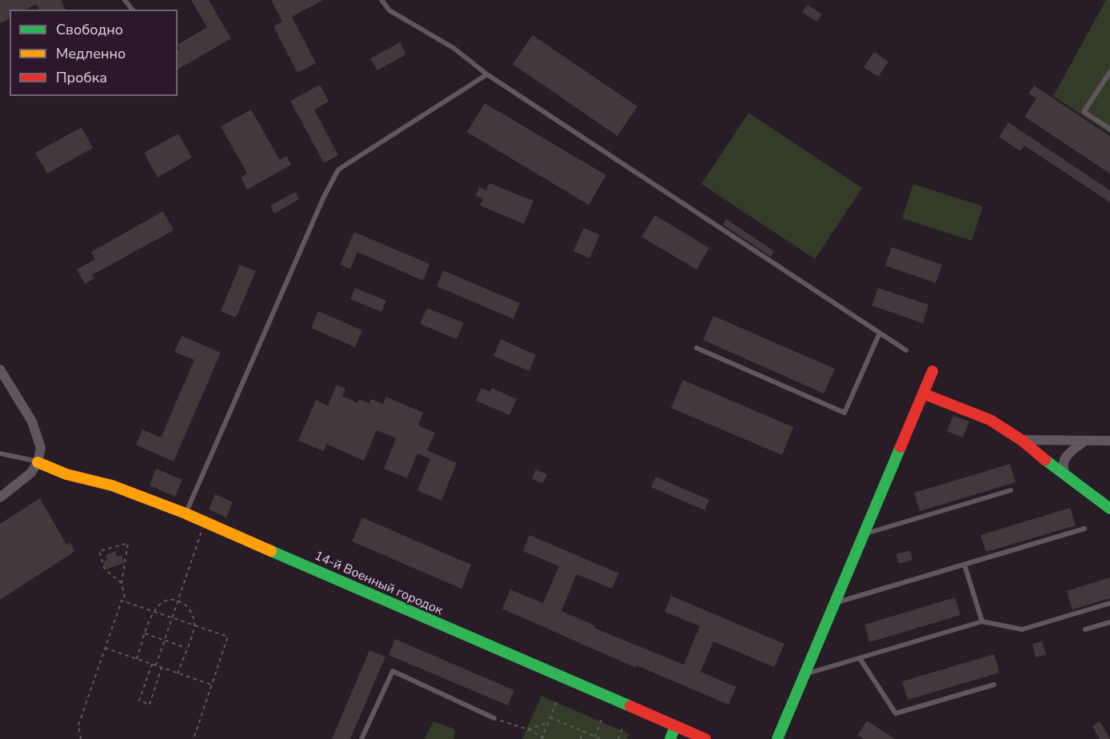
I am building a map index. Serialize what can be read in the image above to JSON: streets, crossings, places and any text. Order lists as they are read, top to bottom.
{
  "streets": {
    "street": ["14-й Военный городок"]
  },
  "legend": ["Свободно", "Медленно", "Пробка"]
}
